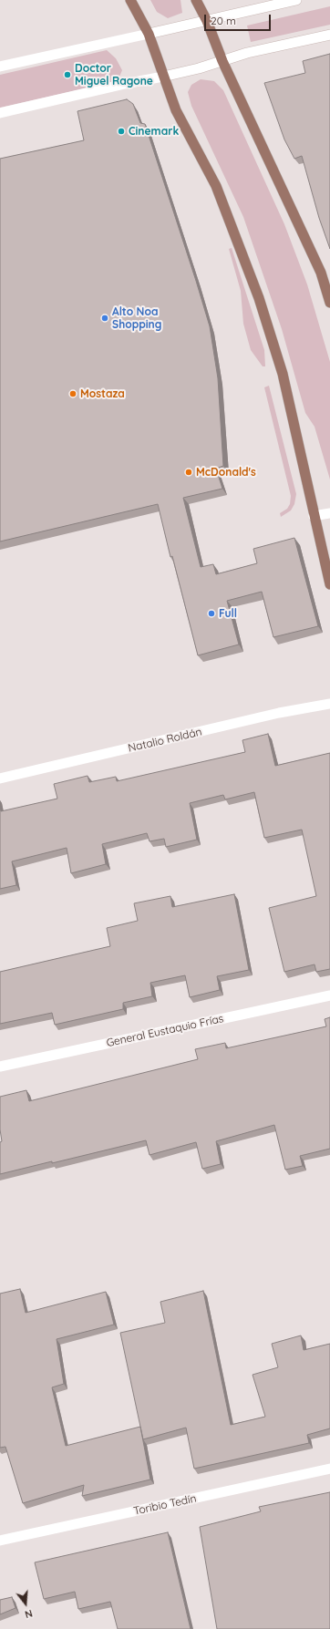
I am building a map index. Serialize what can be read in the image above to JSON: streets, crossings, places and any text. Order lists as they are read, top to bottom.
{
  "streets": {
    "street": ["Natalio Roldán", "General Eustaquio Frías", "Toribio Tedín"]
  },
  "places": [
    "Doctor Miguel Ragone",
    "Cinemark",
    "Alto Noa Shopping",
    "Mostaza",
    "McDonald's",
    "Full"
  ],
  "scale_bar": "20 m",
  "north": "bottom"
}
